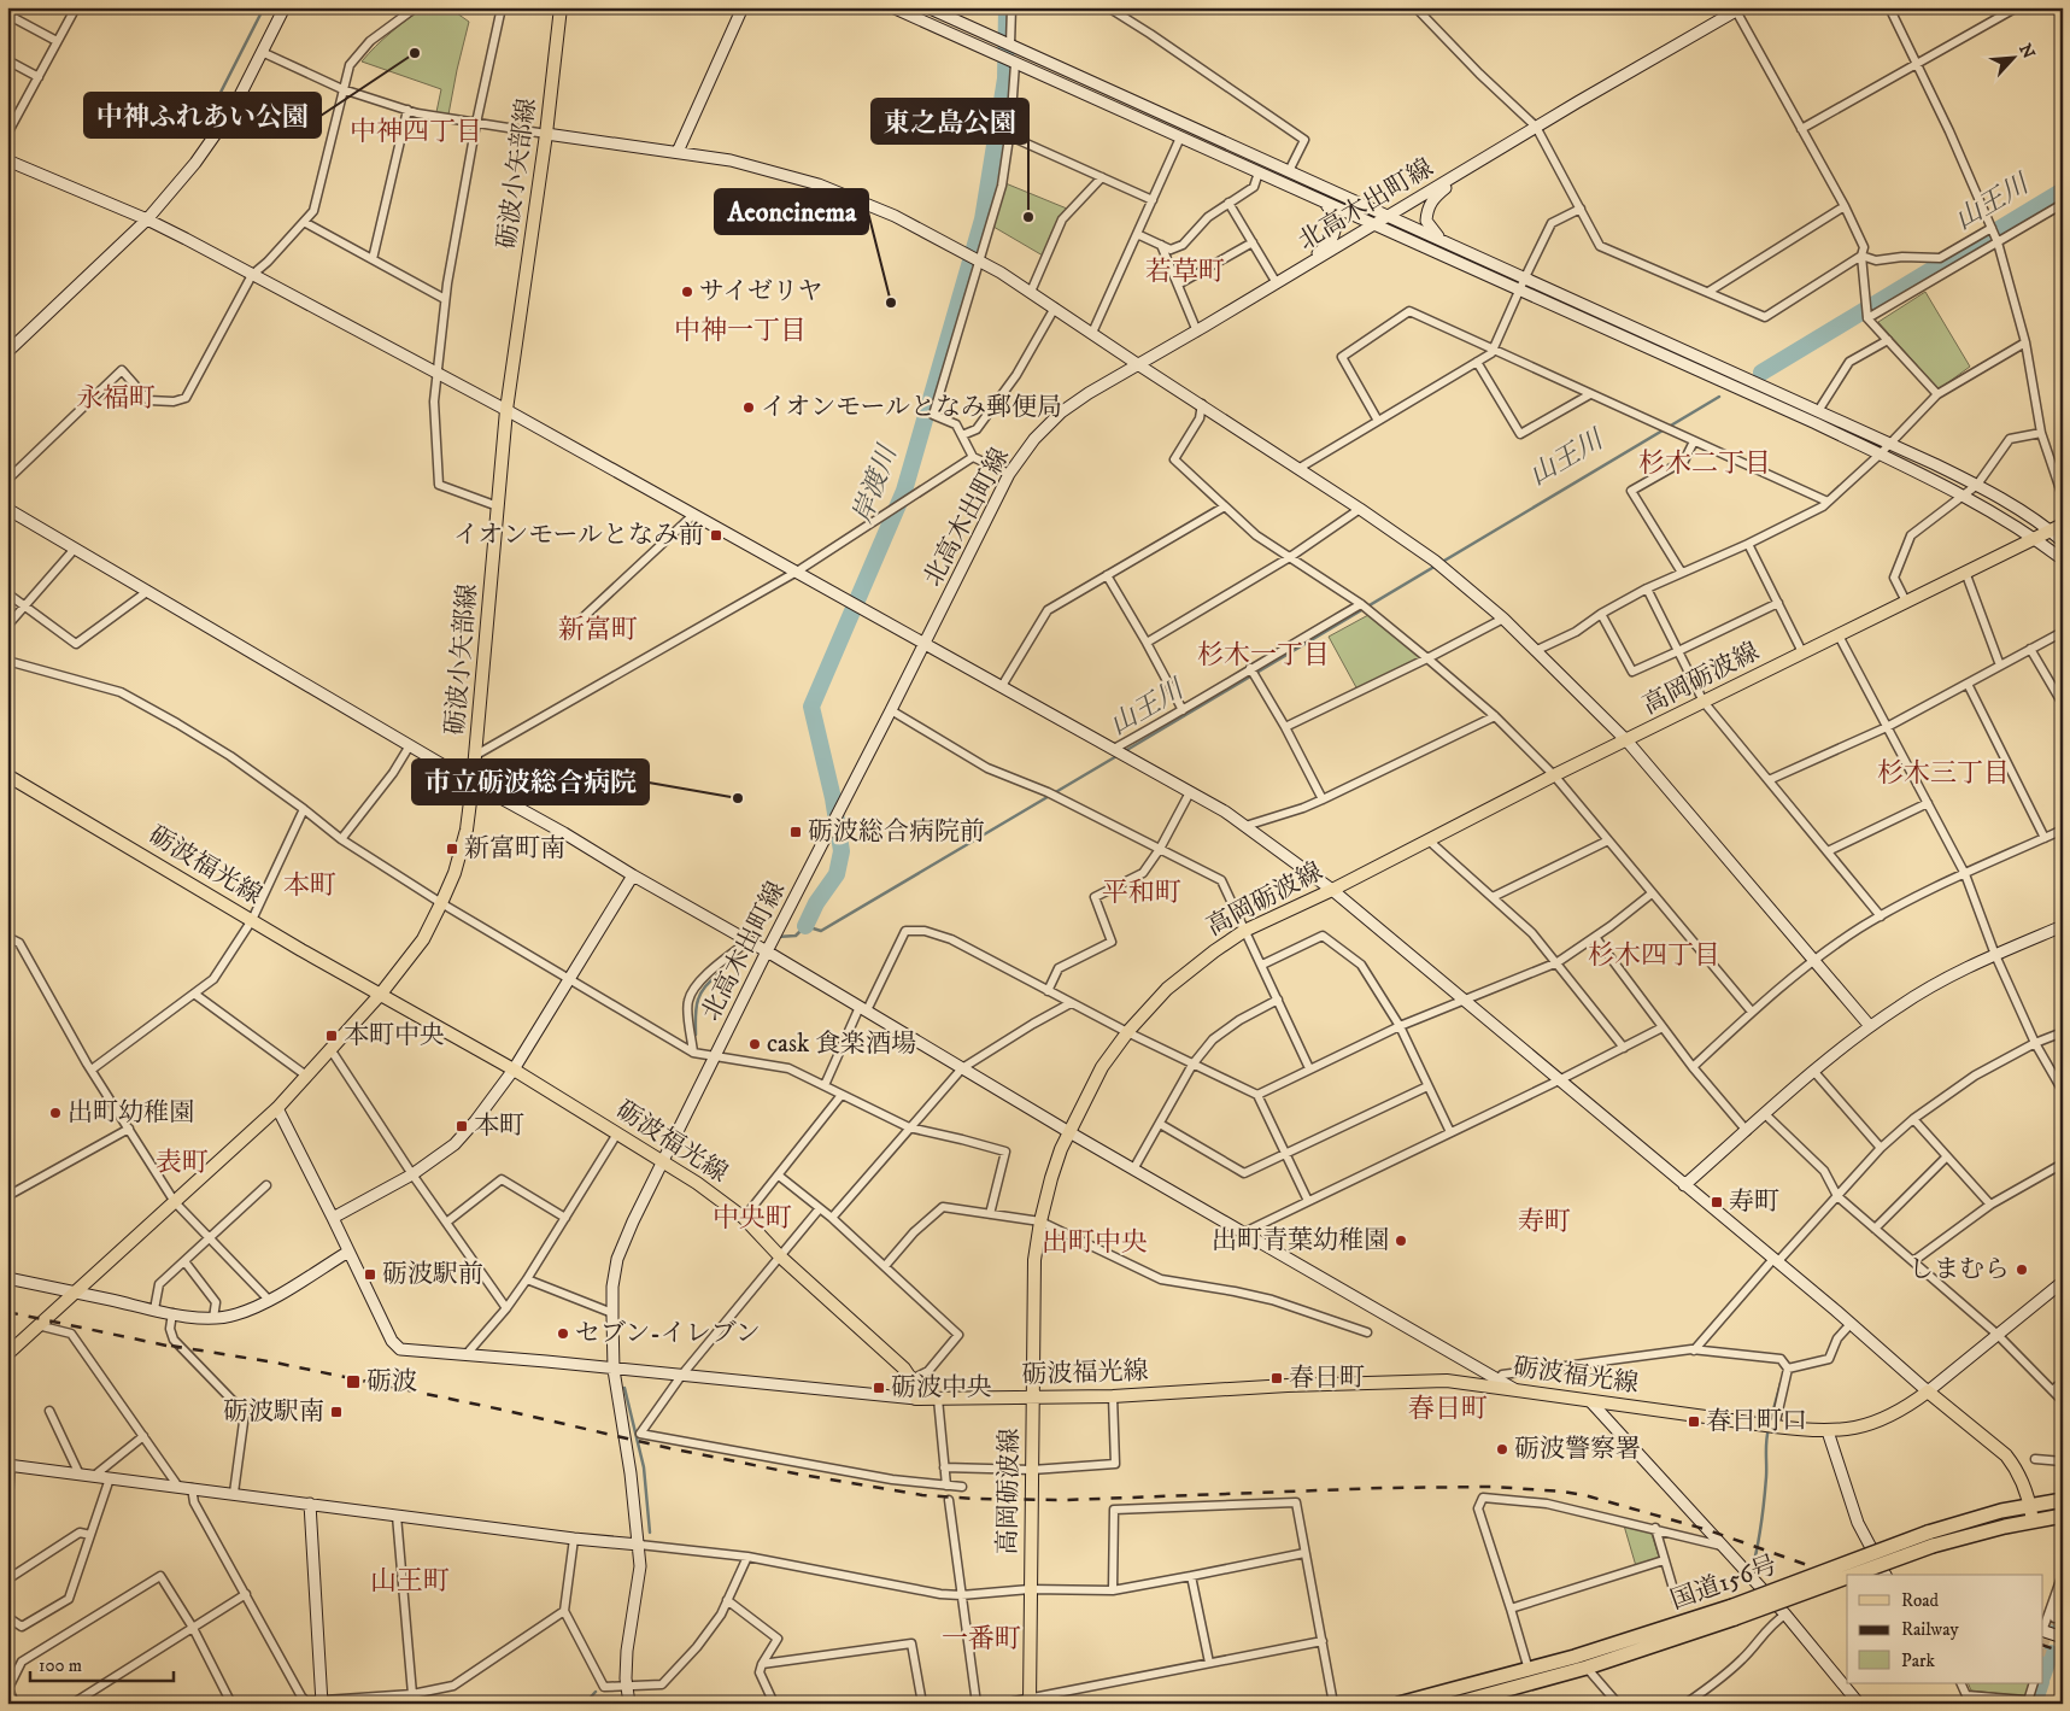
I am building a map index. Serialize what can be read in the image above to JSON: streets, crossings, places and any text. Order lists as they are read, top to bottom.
{
  "streets": {
    "highway": ["国道156号"],
    "main road": ["砺波小矢部線", "高岡砺波線", "砺波福光線"],
    "street": ["北高木出町線"]
  },
  "crossings": [
    ["砺波小矢部線", "砺波福光線"],
    ["北高木出町線", "砺波福光線"],
    ["高岡砺波線", "砺波福光線"]
  ],
  "districts": [
    "中神四丁目",
    "若草町",
    "中神一丁目",
    "永福町",
    "杉木二丁目",
    "新富町",
    "杉木一丁目",
    "杉木三丁目",
    "本町",
    "平和町",
    "杉木四丁目",
    "表町",
    "中央町",
    "寿町",
    "出町中央",
    "春日町",
    "山王町",
    "一番町"
  ],
  "water": ["山王川", "岸渡川"],
  "places": {
    "other": [
      "中神ふれあい公園",
      "東之島公園",
      "サイゼリヤ",
      "Aeoncinema",
      "イオンモールとなみ郵便局",
      "市立砺波総合病院",
      "cask 食楽酒場",
      "出町幼稚園",
      "出町青葉幼稚園",
      "しまむら",
      "セブン-イレブン",
      "砺波警察署"
    ],
    "transit": [
      "イオンモールとなみ前",
      "砺波総合病院前",
      "新富町南",
      "本町中央",
      "本町",
      "寿町",
      "砺波駅前",
      "春日町",
      "砺波",
      "砺波中央",
      "砺波駅南",
      "春日町口"
    ]
  },
  "legend": ["Road", "Railway", "Park"],
  "scale_bar": "100 m",
  "north": "top right"
}
